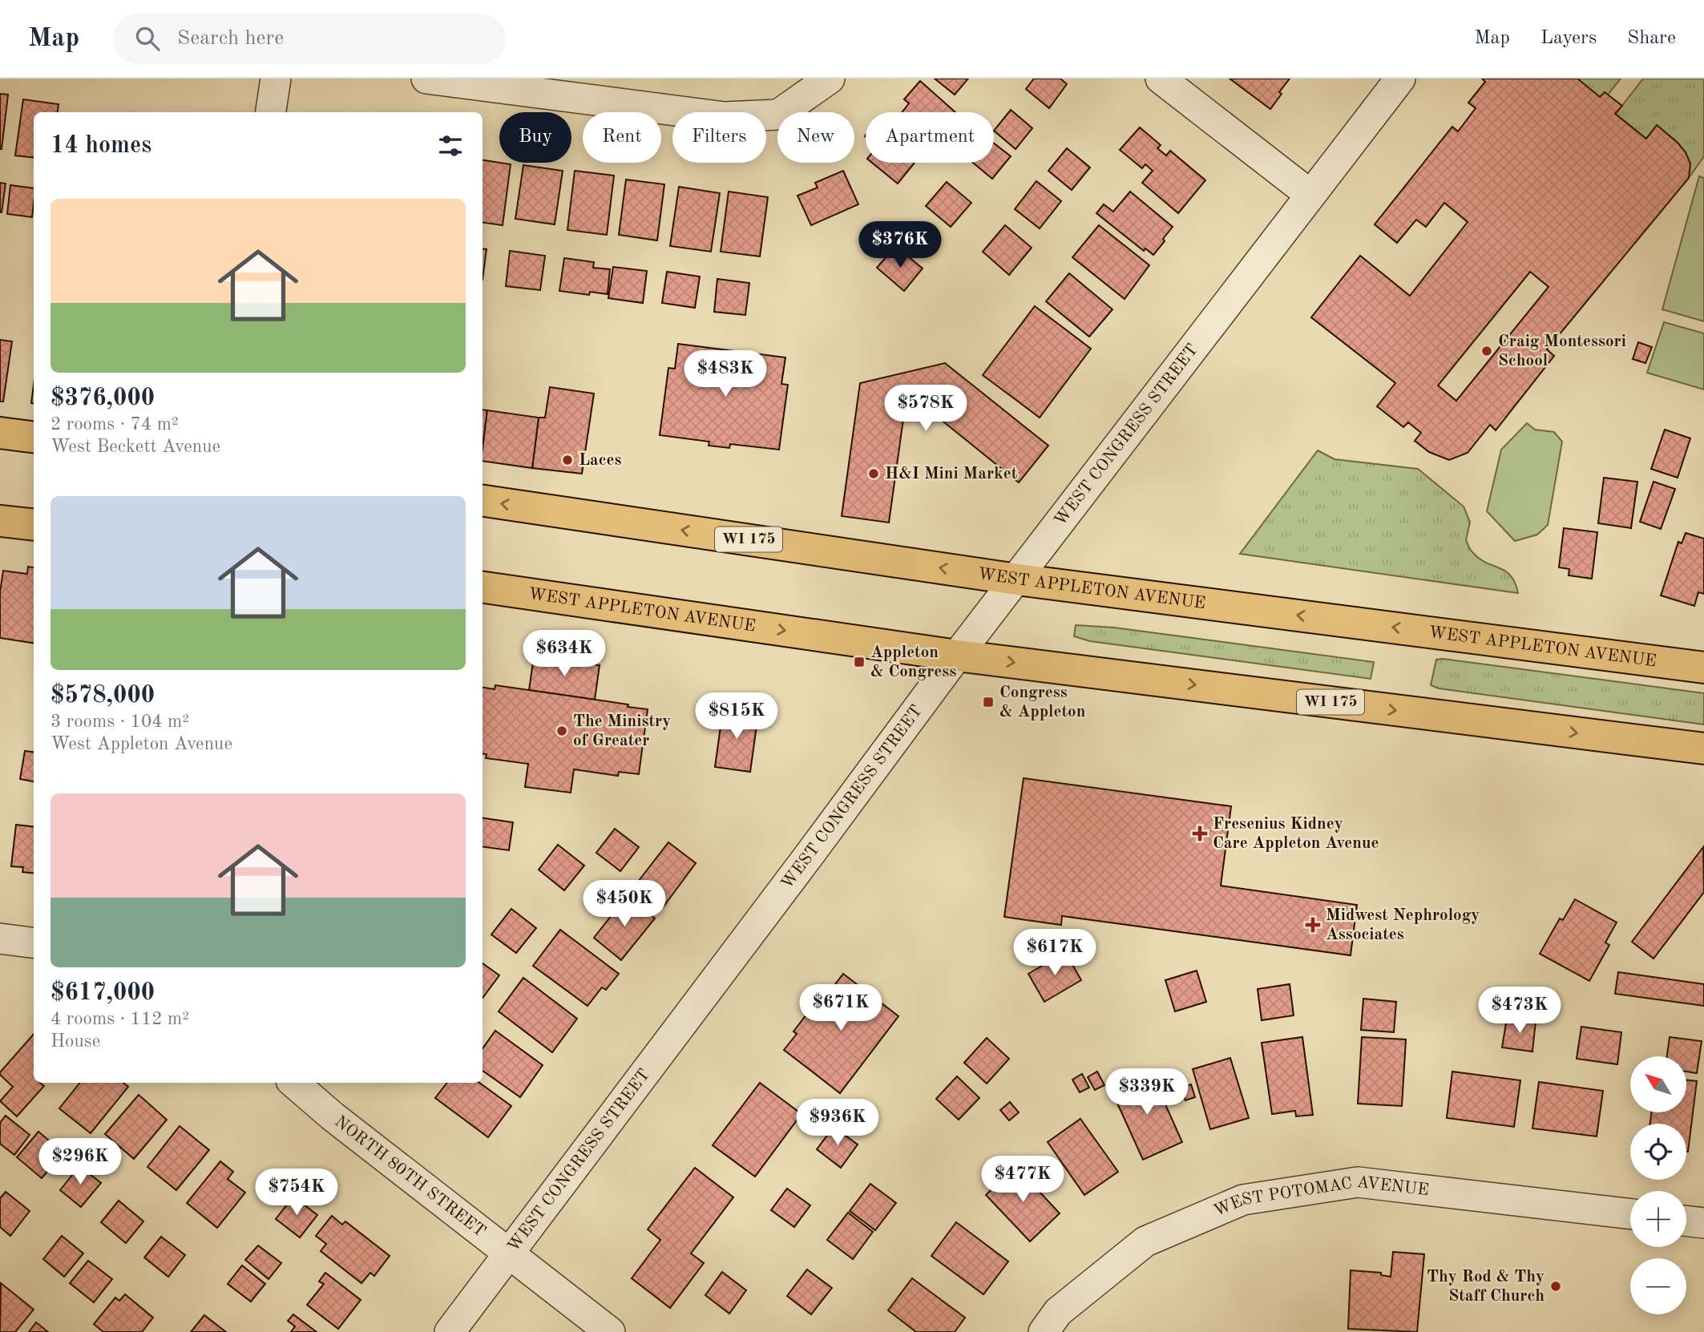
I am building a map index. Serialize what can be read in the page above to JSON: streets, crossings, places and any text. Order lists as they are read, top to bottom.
{
  "streets": {
    "main road": ["WI 175", "WEST APPLETON AVENUE"],
    "street": ["WEST CONGRESS STREET", "NORTH 80TH STREET", "WEST POTOMAC AVENUE"]
  },
  "crossings": [
    ["WEST CONGRESS STREET", "WEST APPLETON AVENUE"],
    ["WEST CONGRESS STREET", "NORTH 80TH STREET"]
  ],
  "places": {
    "other": [
      "Craig Montessori School",
      "Laces",
      "H&I Mini Market",
      "The Ministry of Greater",
      "Thy Rod & Thy Staff Church"
    ],
    "transit": ["Appleton & Congress", "Congress & Appleton"],
    "health": ["Fresenius Kidney Care Appleton Avenue", "Midwest Nephrology Associates"]
  },
  "north": "top left",
  "page": {
    "header": "Map",
    "search": "Search here",
    "nav": ["Map", "Layers", "Share"],
    "chip": [
      "Buy",
      "Rent",
      "Filters",
      "New",
      "Apartment"
    ],
    "heading": "14 homes",
    "list": [
      {
        "name": "$376,000",
        "note": "2 rooms · 74 m² · West Beckett Avenue"
      },
      {
        "name": "$578,000",
        "note": "3 rooms · 104 m² · West Appleton Avenue"
      },
      {
        "name": "$617,000",
        "note": "4 rooms · 112 m² · House"
      }
    ],
    "price": [
      "$376K",
      "$483K",
      "$578K",
      "$634K",
      "$815K",
      "$450K",
      "$617K",
      "$671K",
      "$473K",
      "$339K",
      "$936K",
      "$296K",
      "$477K",
      "$754K"
    ],
    "map_buttons": ["+", "−"]
  }
}
